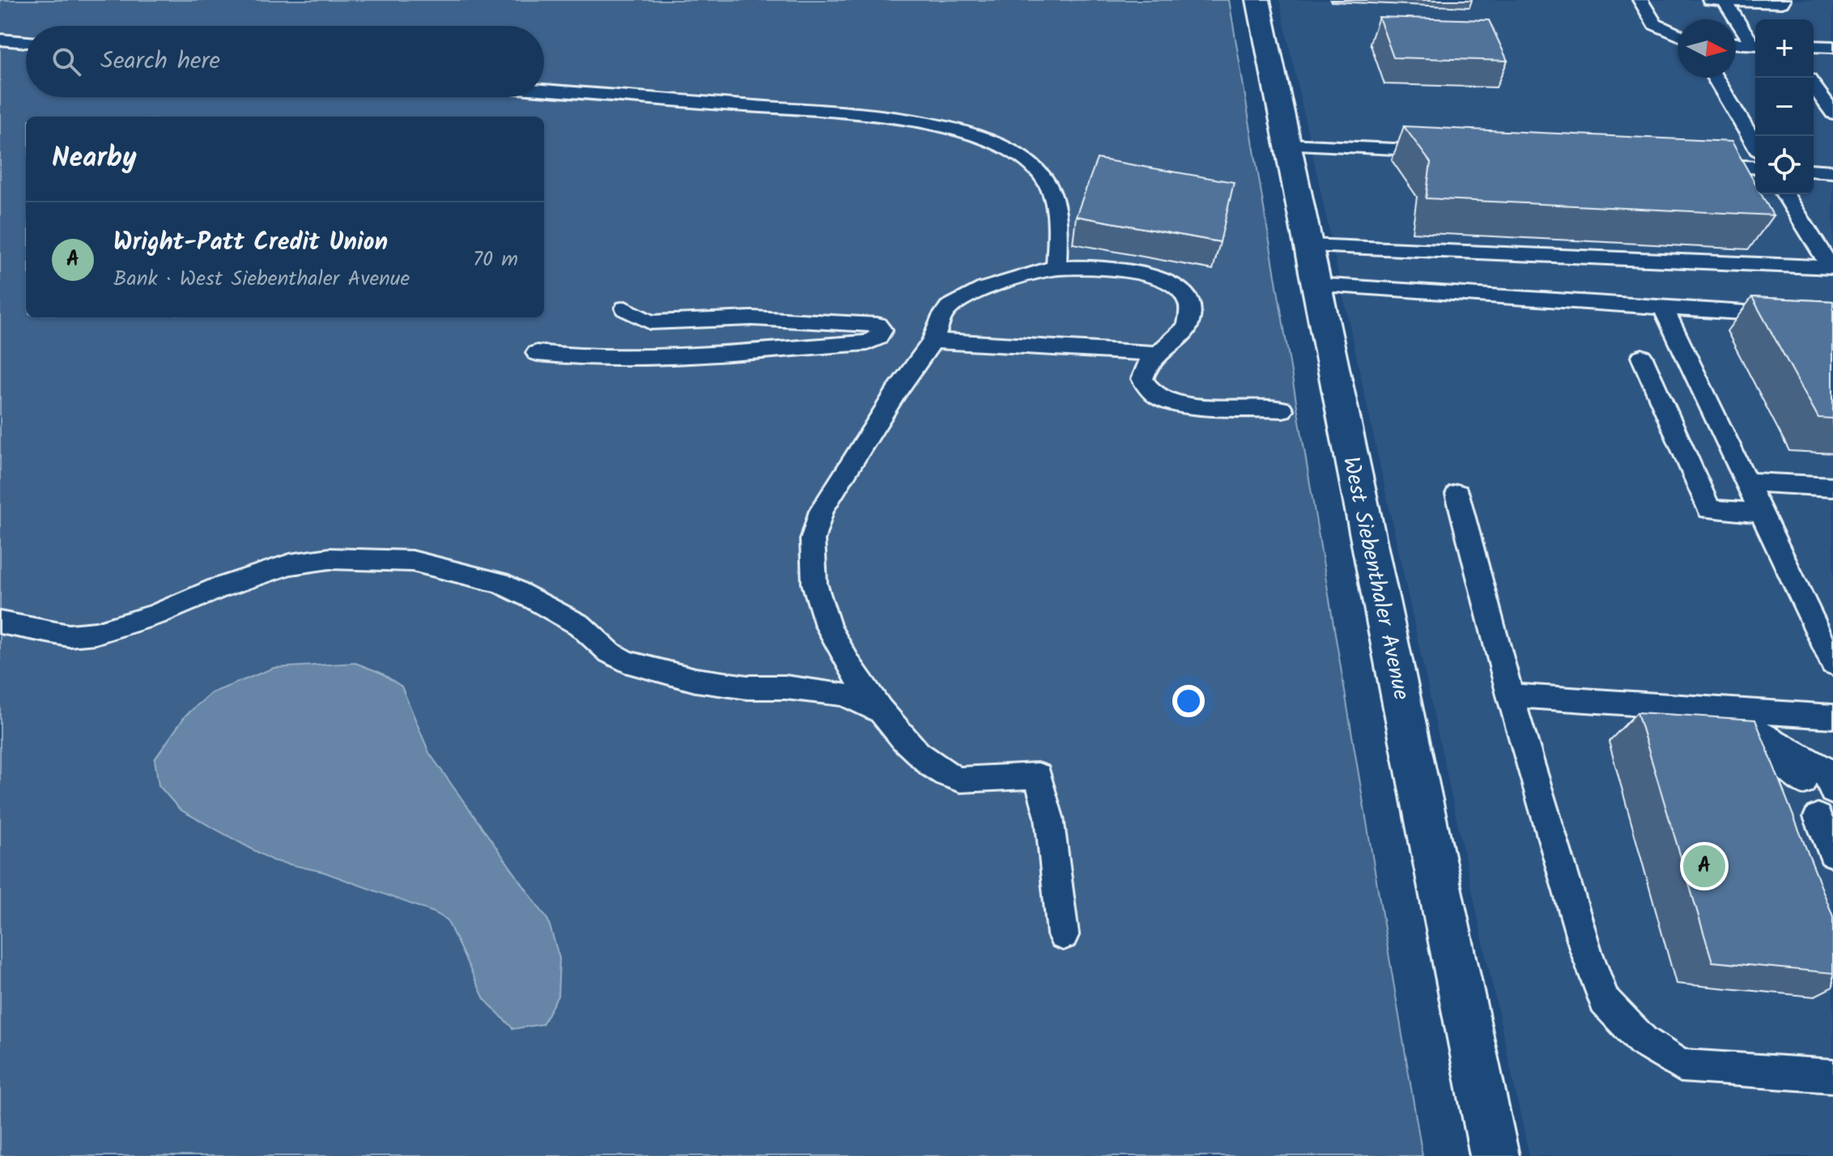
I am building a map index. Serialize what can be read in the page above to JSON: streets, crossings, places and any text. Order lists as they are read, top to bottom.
{
  "streets": {
    "main road": ["West Siebenthaler Avenue"]
  },
  "north": "right",
  "page": {
    "map_buttons": ["+", "−"],
    "search": "Search here",
    "heading": "Nearby",
    "list": [
      {
        "mark": "A",
        "name": "Wright-Patt Credit Union",
        "note": "Bank · West Siebenthaler Avenue",
        "value": "70 m"
      }
    ],
    "pins": "A"
  }
}
